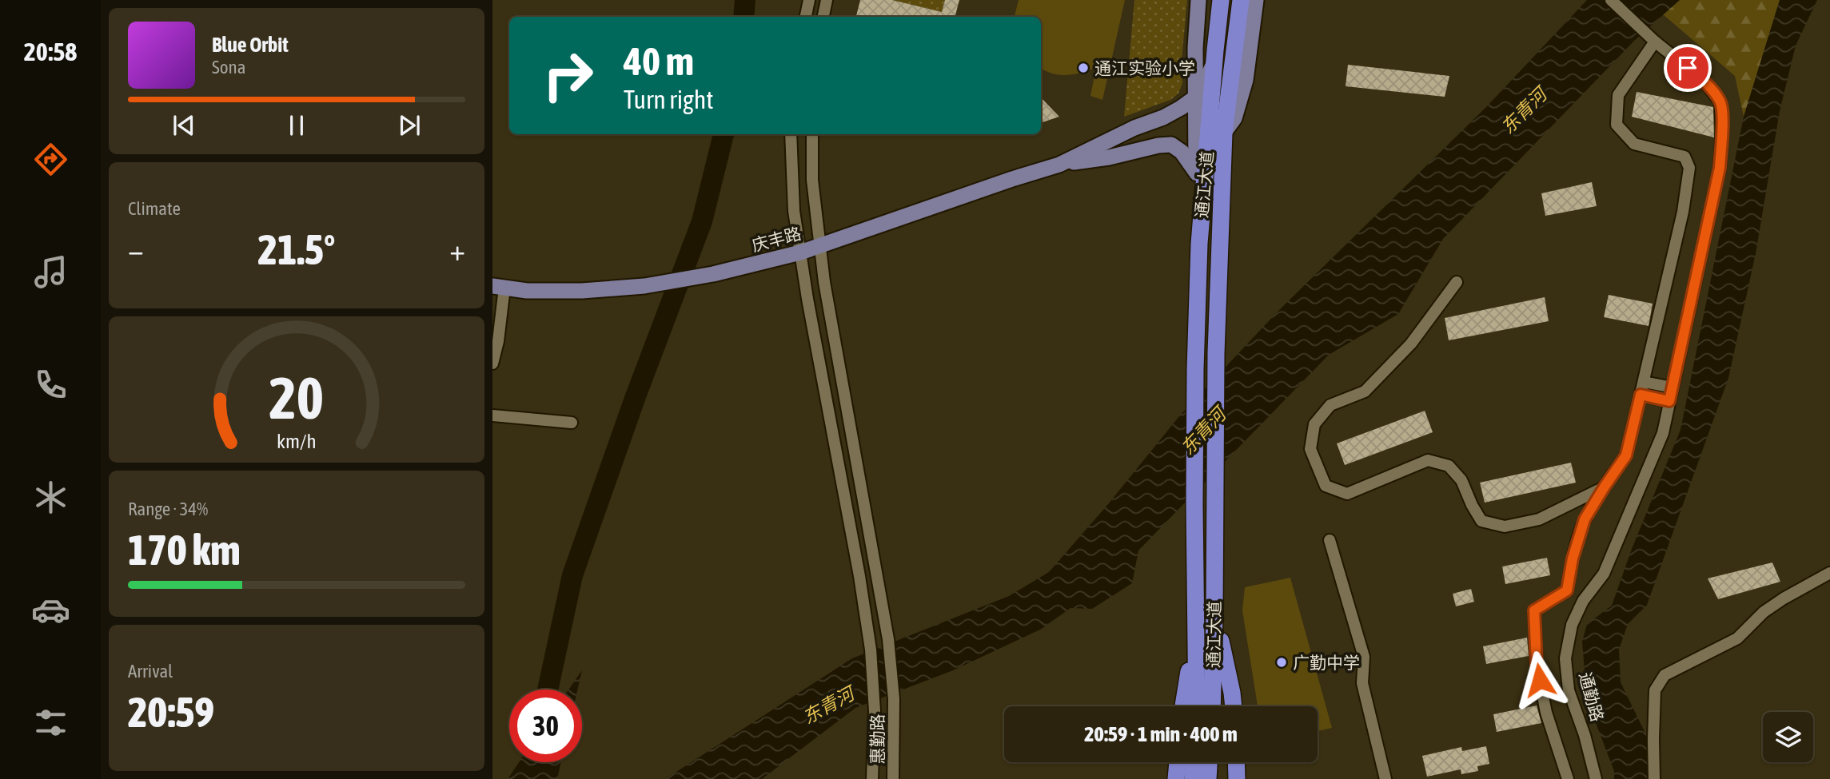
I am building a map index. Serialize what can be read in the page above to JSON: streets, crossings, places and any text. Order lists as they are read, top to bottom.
{
  "streets": {
    "highway": ["通江大道"],
    "main road": ["庆丰路"],
    "street": ["通勤路", "惠勤路"]
  },
  "crossings": [
    ["庆丰路", "惠勤路"]
  ],
  "water": ["东青河"],
  "places": ["通江实验小学", "广勤中学"],
  "page": {
    "tabs": "20:58",
    "turn": ["40 m", "Turn right"],
    "song": ["Blue Orbit", "Sona"],
    "tile": [
      "Climate",
      ["Range · 34%", "170 km"],
      ["Arrival", "20:59"]
    ],
    "heat": ["−", "21.5°", "+"],
    "limit": "30",
    "trip": "20:59 · 1 min · 400 m",
    "gauge": ["20", "km/h"]
  }
}
